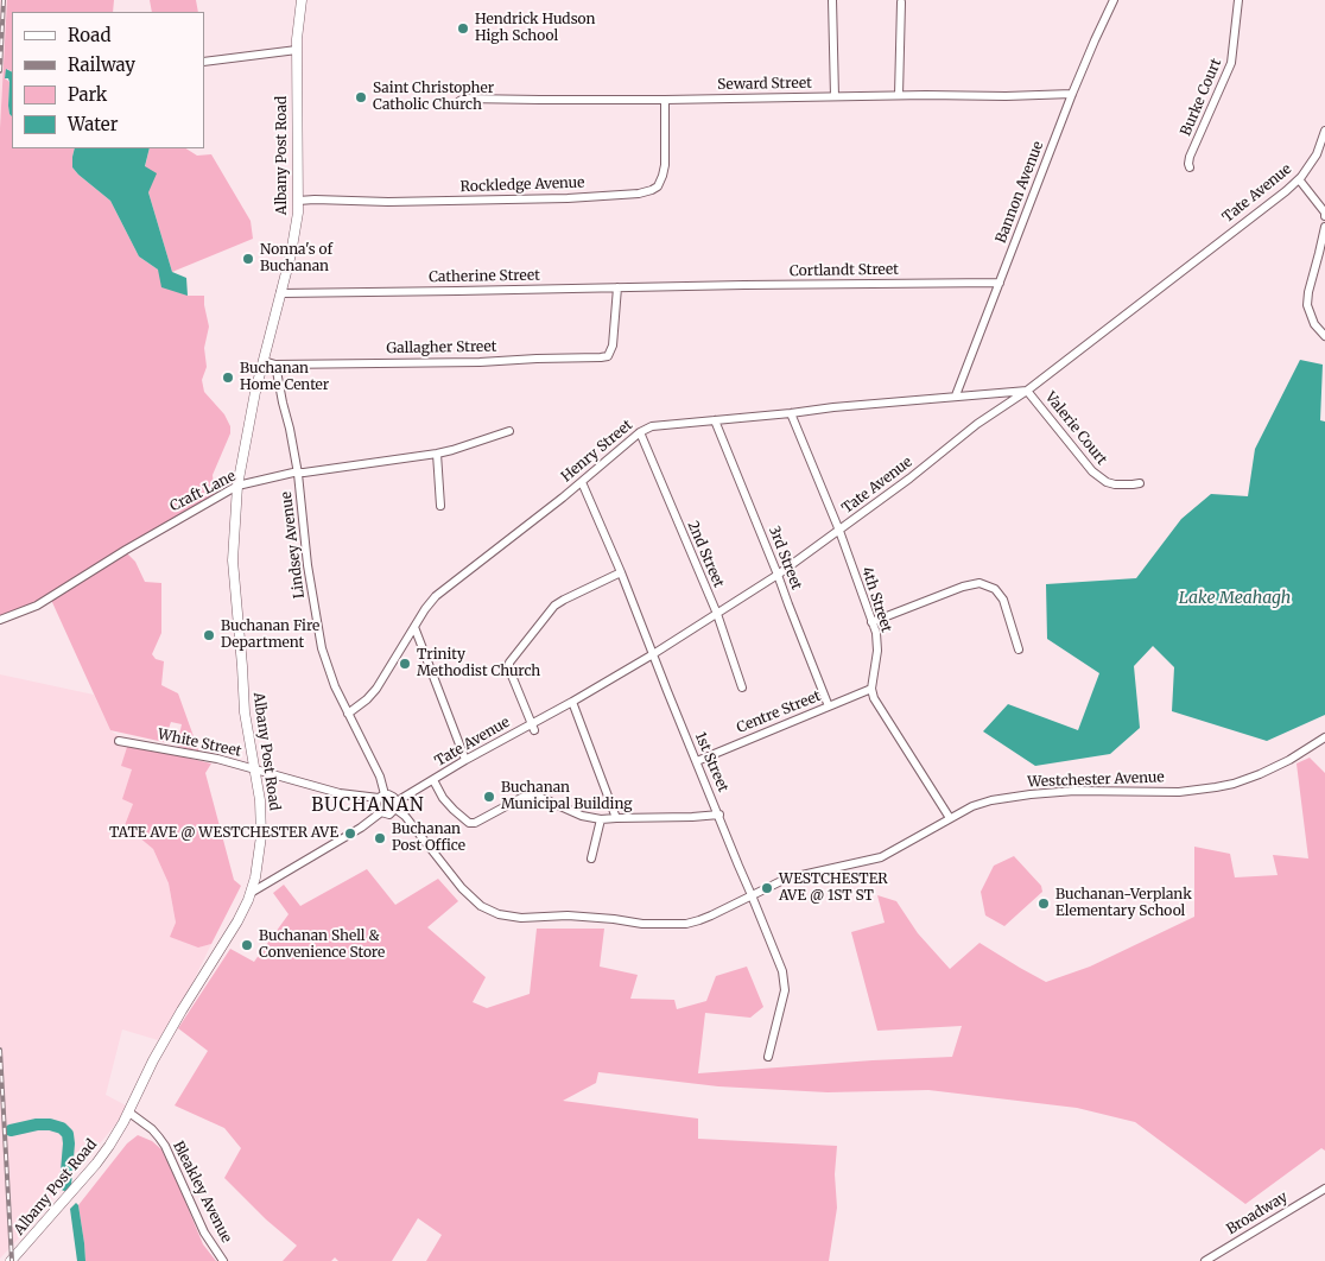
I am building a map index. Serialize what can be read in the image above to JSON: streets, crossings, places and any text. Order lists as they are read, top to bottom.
{
  "streets": {
    "main road": ["Albany Post Road"],
    "street": [
      "Seward Street",
      "Burke Court",
      "Rockledge Avenue",
      "Bannon Avenue",
      "Tate Avenue",
      "Cortlandt Street",
      "Catherine Street",
      "Gallagher Street",
      "Valerie Court",
      "Henry Street",
      "Craft Lane",
      "Lindsey Avenue",
      "2nd Street",
      "3rd Street",
      "4th Street",
      "Centre Street",
      "White Street",
      "1st Street",
      "Westchester Avenue",
      "Bleakley Avenue",
      "Broadway"
    ]
  },
  "crossings": [
    ["Seward Street", "Rockledge Avenue"],
    ["Seward Street", "Bannon Avenue"],
    ["Albany Post Road", "Rockledge Avenue"],
    ["Albany Post Road", "Catherine Street"],
    ["Albany Post Road", "Craft Lane"],
    ["Albany Post Road", "White Street"],
    ["Albany Post Road", "Bleakley Avenue"],
    ["Bannon Avenue", "Cortlandt Street"],
    ["Bannon Avenue", "Henry Street"],
    ["Tate Avenue", "Valerie Court"],
    ["Tate Avenue", "Henry Street"],
    ["Tate Avenue", "Lindsey Avenue"],
    ["Tate Avenue", "2nd Street"],
    ["Tate Avenue", "3rd Street"],
    ["Tate Avenue", "4th Street"],
    ["Tate Avenue", "White Street"],
    ["Tate Avenue", "1st Street"],
    ["Tate Avenue", "Westchester Avenue"],
    ["Cortlandt Street", "Catherine Street"],
    ["Catherine Street", "Gallagher Street"],
    ["Gallagher Street", "Lindsey Avenue"],
    ["Valerie Court", "Henry Street"],
    ["Henry Street", "Lindsey Avenue"],
    ["Henry Street", "2nd Street"],
    ["Henry Street", "3rd Street"],
    ["Henry Street", "4th Street"],
    ["Henry Street", "1st Street"],
    ["Craft Lane", "Lindsey Avenue"],
    ["Lindsey Avenue", "White Street"],
    ["Lindsey Avenue", "Westchester Avenue"],
    ["3rd Street", "Centre Street"],
    ["4th Street", "Centre Street"],
    ["Centre Street", "1st Street"],
    ["White Street", "Westchester Avenue"],
    ["1st Street", "Westchester Avenue"]
  ],
  "districts": ["BUCHANAN"],
  "water": ["Lake Meahagh"],
  "places": [
    "Hendrick Hudson High School",
    "Saint Christopher Catholic Church",
    "Nonna's of Buchanan",
    "Buchanan Home Center",
    "Buchanan Fire Department",
    "Trinity Methodist Church",
    "Buchanan Municipal Building",
    "TATE AVE @ WESTCHESTER AVE",
    "Buchanan Post Office",
    "WESTCHESTER AVE @ 1ST ST",
    "Buchanan-Verplank Elementary School",
    "Buchanan Shell & Convenience Store"
  ],
  "legend": [
    "Road",
    "Railway",
    "Park",
    "Water"
  ]
}
